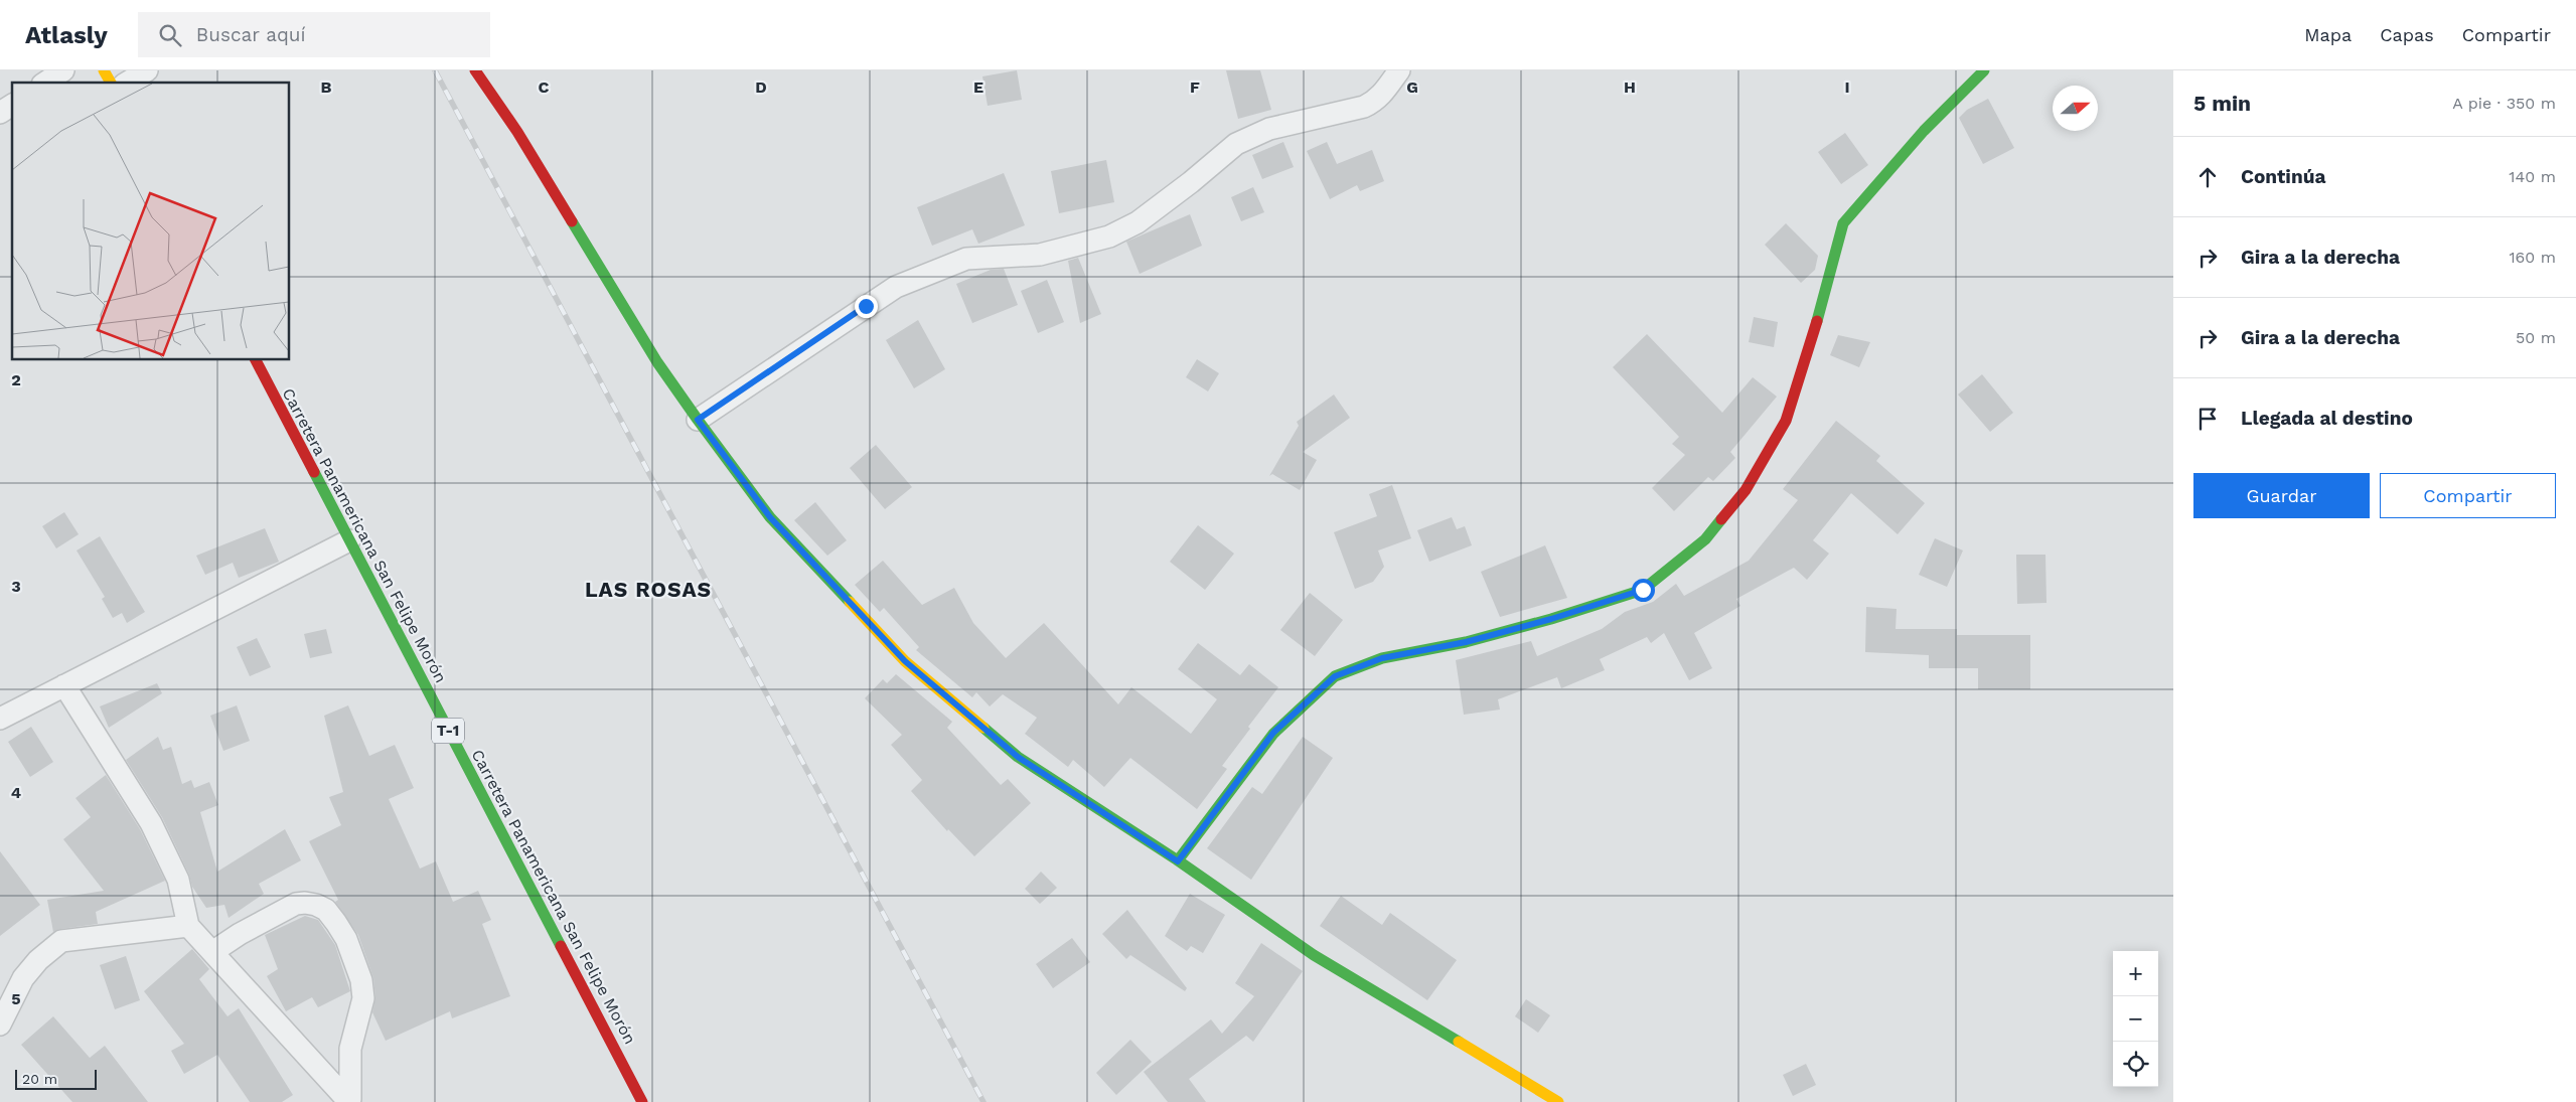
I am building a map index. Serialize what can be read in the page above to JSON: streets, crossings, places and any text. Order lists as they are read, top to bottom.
{
  "streets": {
    "street": ["Carretera Panamericana San Felipe Morón", "T-1"]
  },
  "districts": ["LAS ROSAS"],
  "scale_bar": "20 m",
  "north": "right",
  "page": {
    "header": "Atlasly",
    "search": "Buscar aquí",
    "nav": ["Mapa", "Capas", "Compartir"],
    "heading": ["5 min", "A pie · 350 m"],
    "list": [
      ["Continúa", "140 m"],
      ["Gira a la derecha", "160 m"],
      ["Gira a la derecha", "50 m"],
      "Llegada al destino"
    ],
    "buttons": ["Guardar", "Compartir"],
    "map_buttons": ["+", "−"],
    "scale": "20 m"
  },
  "grid": {
    "columns": [
      "B",
      "C",
      "D",
      "E",
      "F",
      "G",
      "H",
      "I"
    ],
    "rows": [
      "2",
      "3",
      "4",
      "5"
    ]
  }
}
